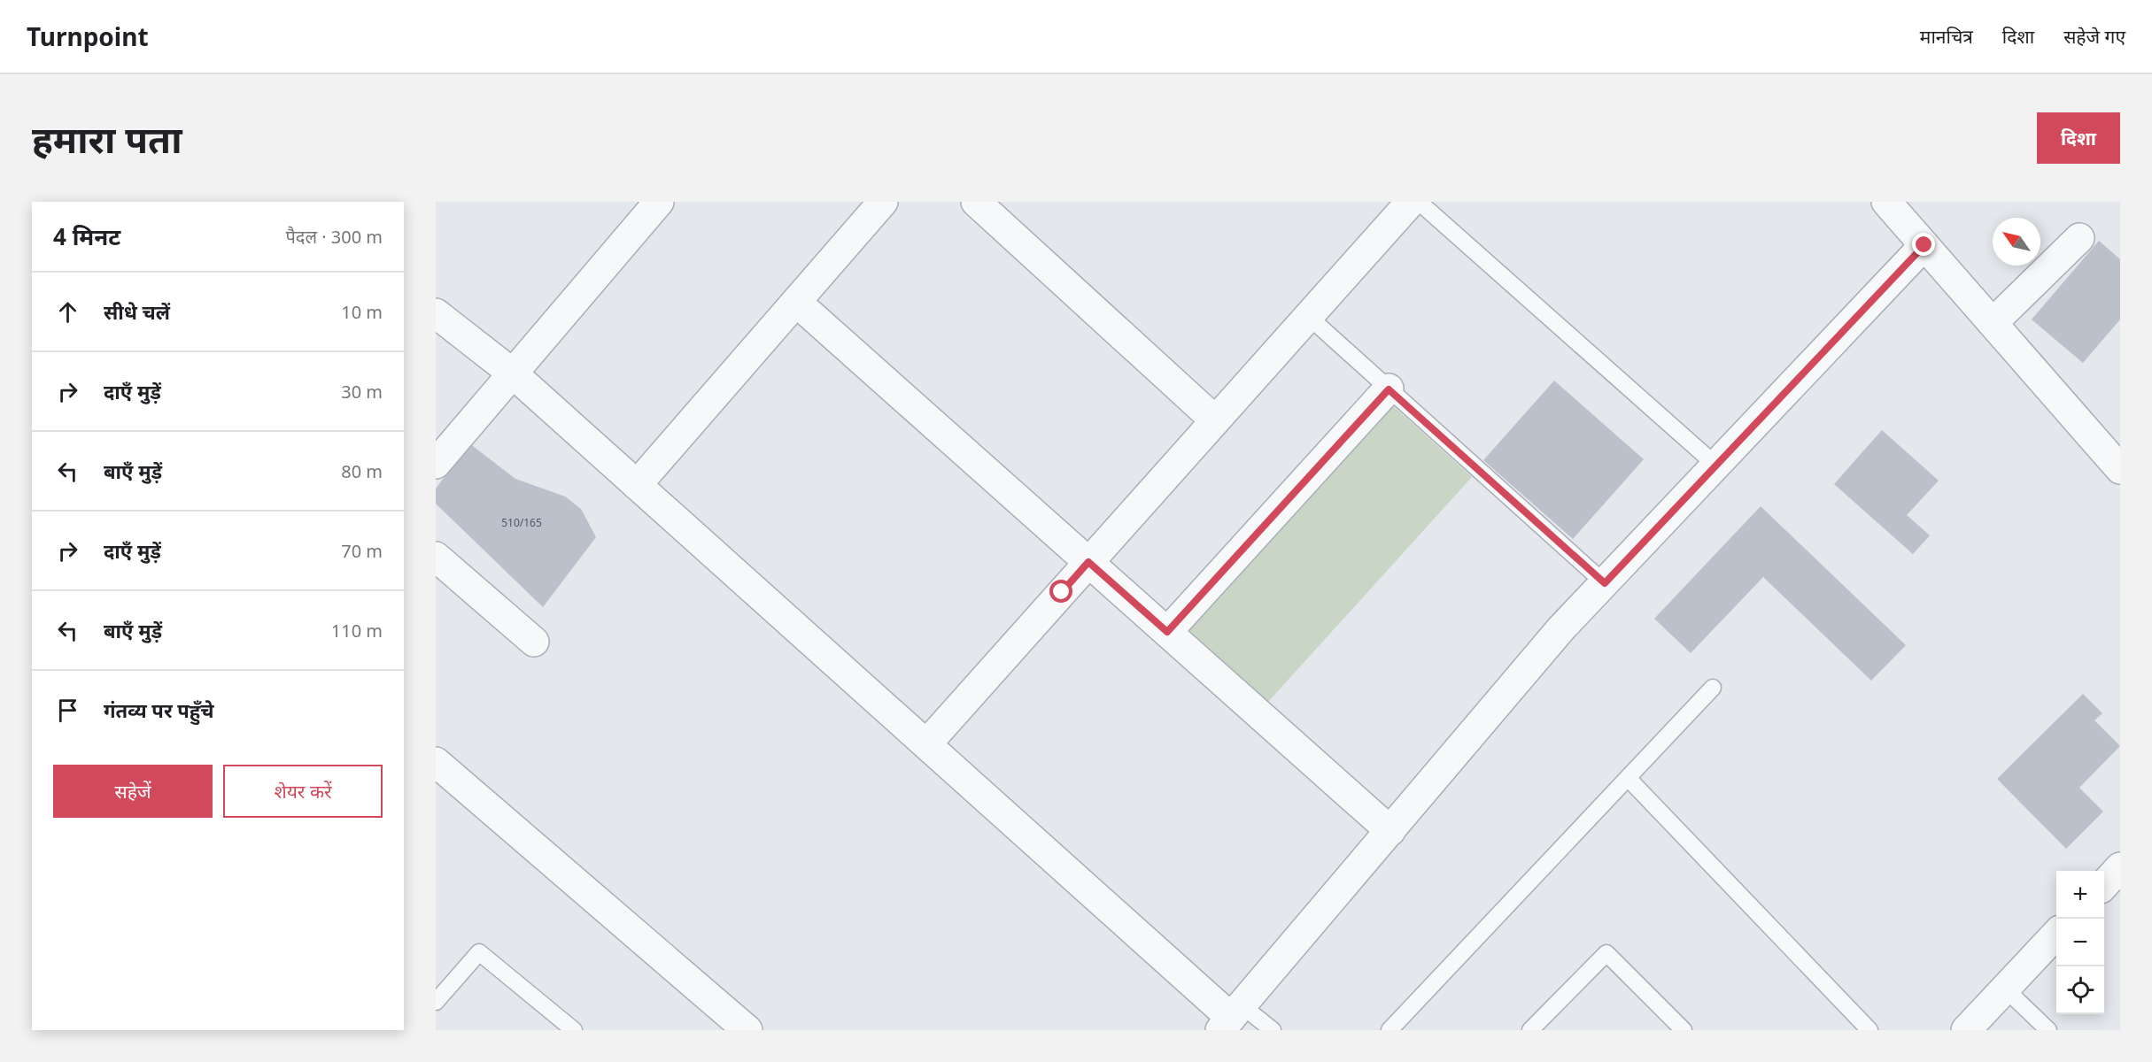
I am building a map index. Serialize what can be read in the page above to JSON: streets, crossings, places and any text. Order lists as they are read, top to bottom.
{
  "house_numbers": ["510/165"],
  "north": "top left",
  "page": {
    "header": "Turnpoint",
    "nav": ["मानचित्र", "दिशा", "सहेजे गए"],
    "buttons": [
      "दिशा",
      ["सहेजें", "शेयर करें"]
    ],
    "title": "हमारा पता",
    "heading": ["4 मिनट", "पैदल · 300 m"],
    "list": [
      ["सीधे चलें", "10 m"],
      ["दाएँ मुड़ें", "30 m"],
      ["बाएँ मुड़ें", "80 m"],
      ["दाएँ मुड़ें", "70 m"],
      ["बाएँ मुड़ें", "110 m"],
      "गंतव्य पर पहुँचे"
    ],
    "map_buttons": ["+", "−"]
  }
}
